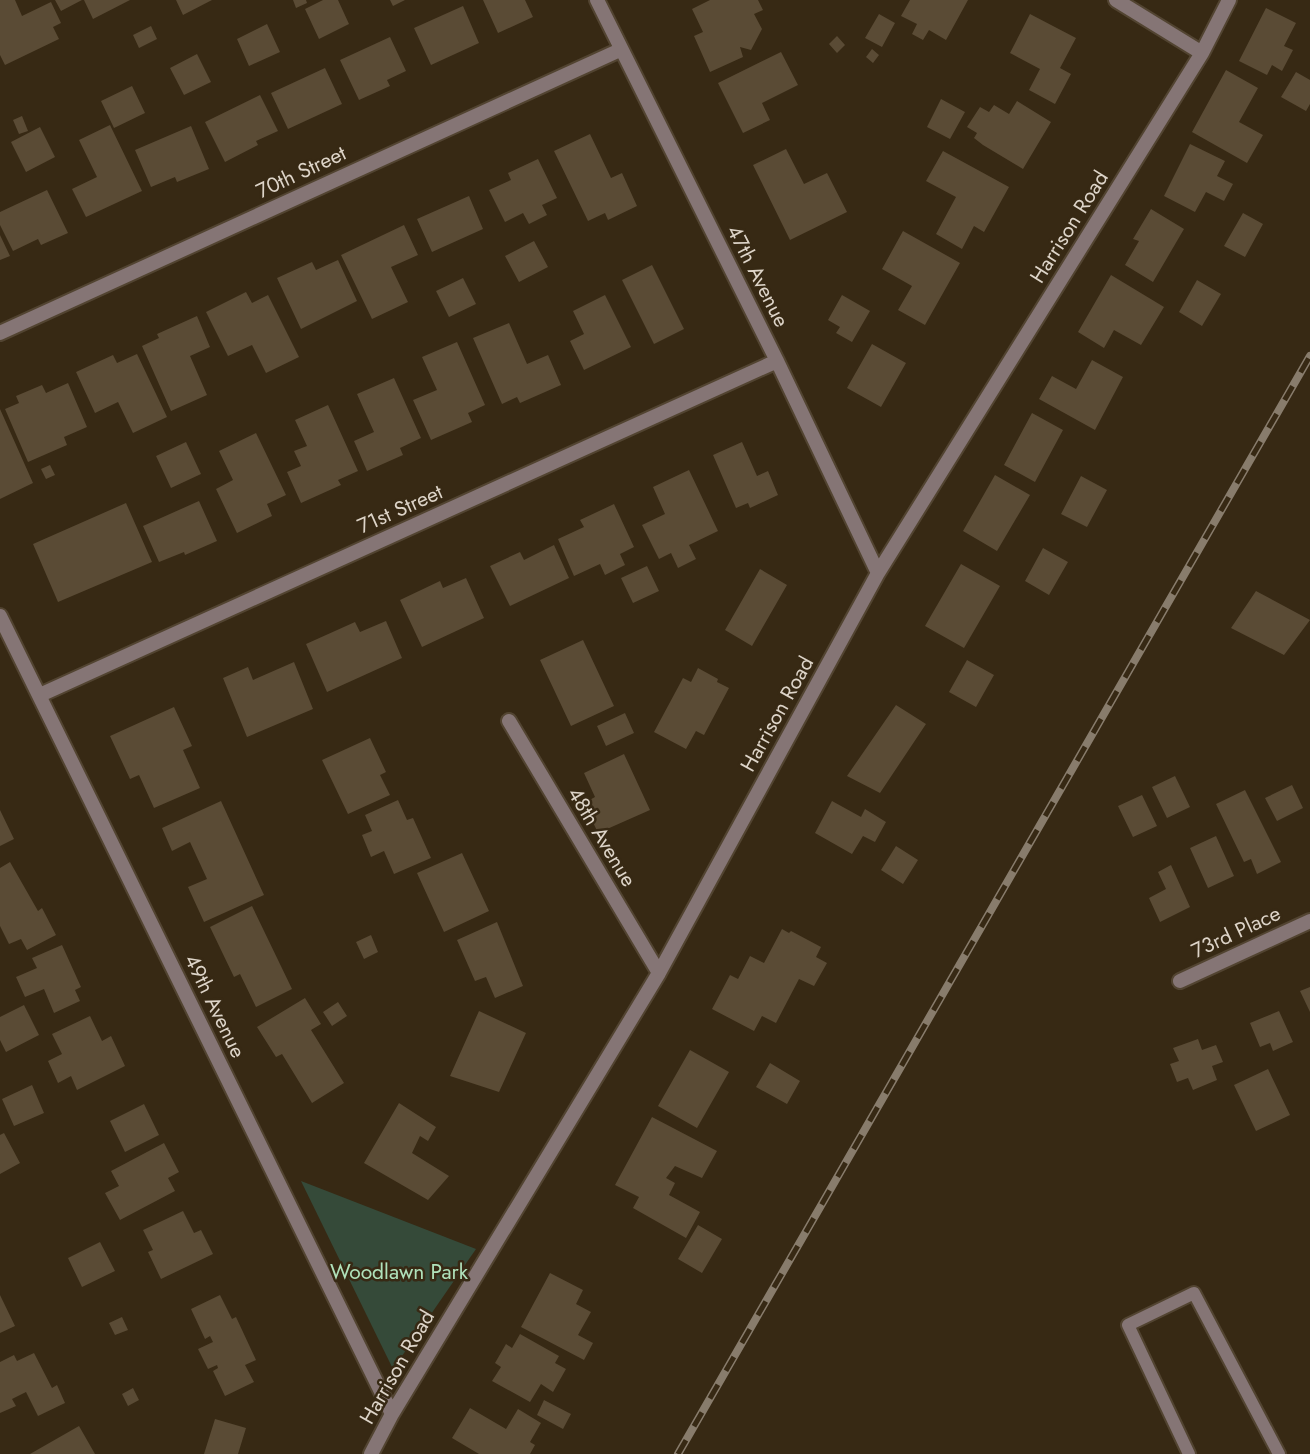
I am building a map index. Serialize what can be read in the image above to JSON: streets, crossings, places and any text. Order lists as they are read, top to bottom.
{
  "streets": {
    "street": [
      "70th Street",
      "Harrison Road",
      "47th Avenue",
      "71st Street",
      "48th Avenue",
      "73rd Place",
      "49th Avenue"
    ]
  },
  "crossings": [
    ["70th Street", "47th Avenue"],
    ["Harrison Road", "47th Avenue"],
    ["Harrison Road", "48th Avenue"],
    ["Harrison Road", "49th Avenue"],
    ["47th Avenue", "71st Street"],
    ["71st Street", "49th Avenue"]
  ],
  "parks": ["Woodlawn Park"]
}
